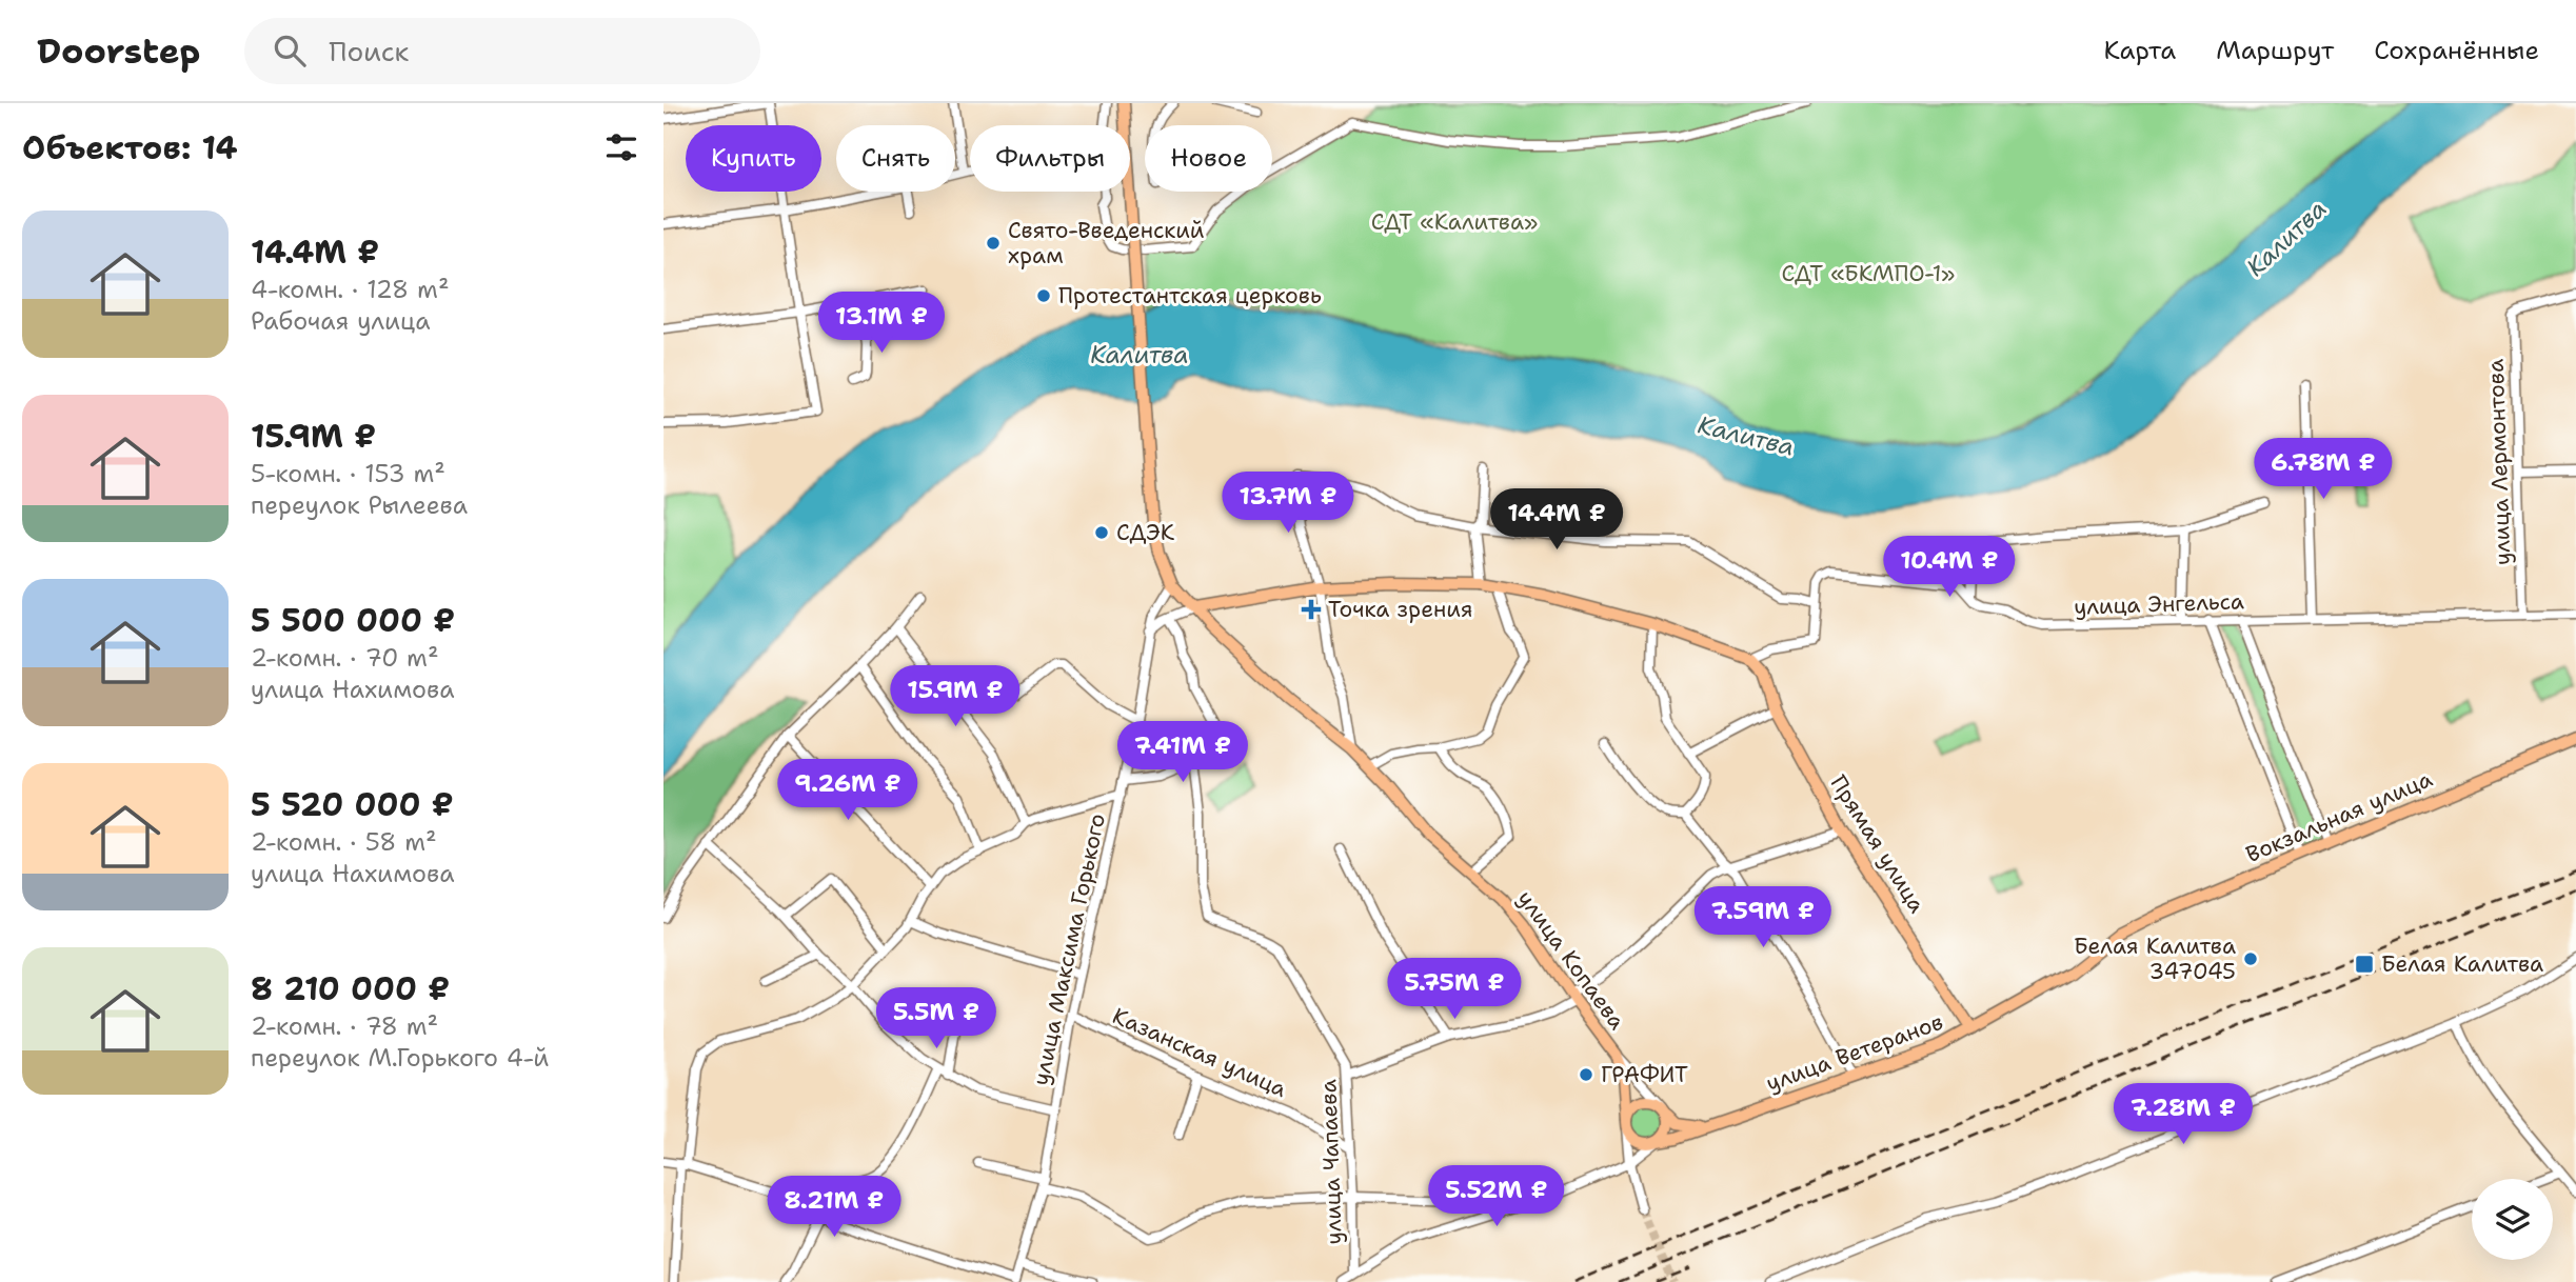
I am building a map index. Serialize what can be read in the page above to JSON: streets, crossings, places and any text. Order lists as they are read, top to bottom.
{
  "streets": {
    "main road": [
      "Вокзальная улица",
      "Прямая улица",
      "улица Копаева",
      "улица Ветеранов"
    ],
    "street": [
      "улица Лермонтова",
      "улица Энгельса",
      "улица Максима Горького",
      "Казанская улица",
      "улица Чапаева"
    ]
  },
  "crossings": [
    ["улица Лермонтова", "улица Энгельса"],
    ["улица Энгельса", "Прямая улица"],
    ["Вокзальная улица", "улица Ветеранов"],
    ["Прямая улица", "улица Ветеранов"],
    ["улица Максима Горького", "улица Копаева"],
    ["улица Максима Горького", "Казанская улица"],
    ["улица Копаева", "улица Ветеранов"],
    ["Казанская улица", "улица Чапаева"]
  ],
  "water": ["Калитва"],
  "parks": ["СДТ «Калитва»", "СДТ «БКМПО-1»"],
  "places": {
    "other": [
      "Свято-Введенский храм",
      "Протестантская церковь",
      "СДЭК",
      "Белая Калитва 347045",
      "ГРАФИТ"
    ],
    "health": ["Точка зрения"],
    "transit": ["Белая Калитва"]
  },
  "page": {
    "header": "Doorstep",
    "search": "Поиск",
    "nav": ["Карта", "Маршрут", "Сохранённые"],
    "heading": "Объектов: 14",
    "chip": [
      "Купить",
      "Снять",
      "Фильтры",
      "Новое"
    ],
    "list": [
      {
        "name": "14.4M ₽",
        "note": "4-комн. · 128 m² · Рабочая улица"
      },
      {
        "name": "15.9M ₽",
        "note": "5-комн. · 153 m² · переулок Рылеева"
      },
      {
        "name": "5 500 000 ₽",
        "note": "2-комн. · 70 m² · улица Нахимова"
      },
      {
        "name": "5 520 000 ₽",
        "note": "2-комн. · 58 m² · улица Нахимова"
      },
      {
        "name": "8 210 000 ₽",
        "note": "2-комн. · 78 m² · переулок М.Горького 4-й"
      }
    ],
    "price": [
      "13.1M ₽",
      "6.78M ₽",
      "13.7M ₽",
      "14.4M ₽",
      "10.4M ₽",
      "15.9M ₽",
      "7.41M ₽",
      "9.26M ₽",
      "7.59M ₽",
      "5.75M ₽",
      "5.5M ₽",
      "7.28M ₽",
      "5.52M ₽",
      "8.21M ₽"
    ]
  }
}
